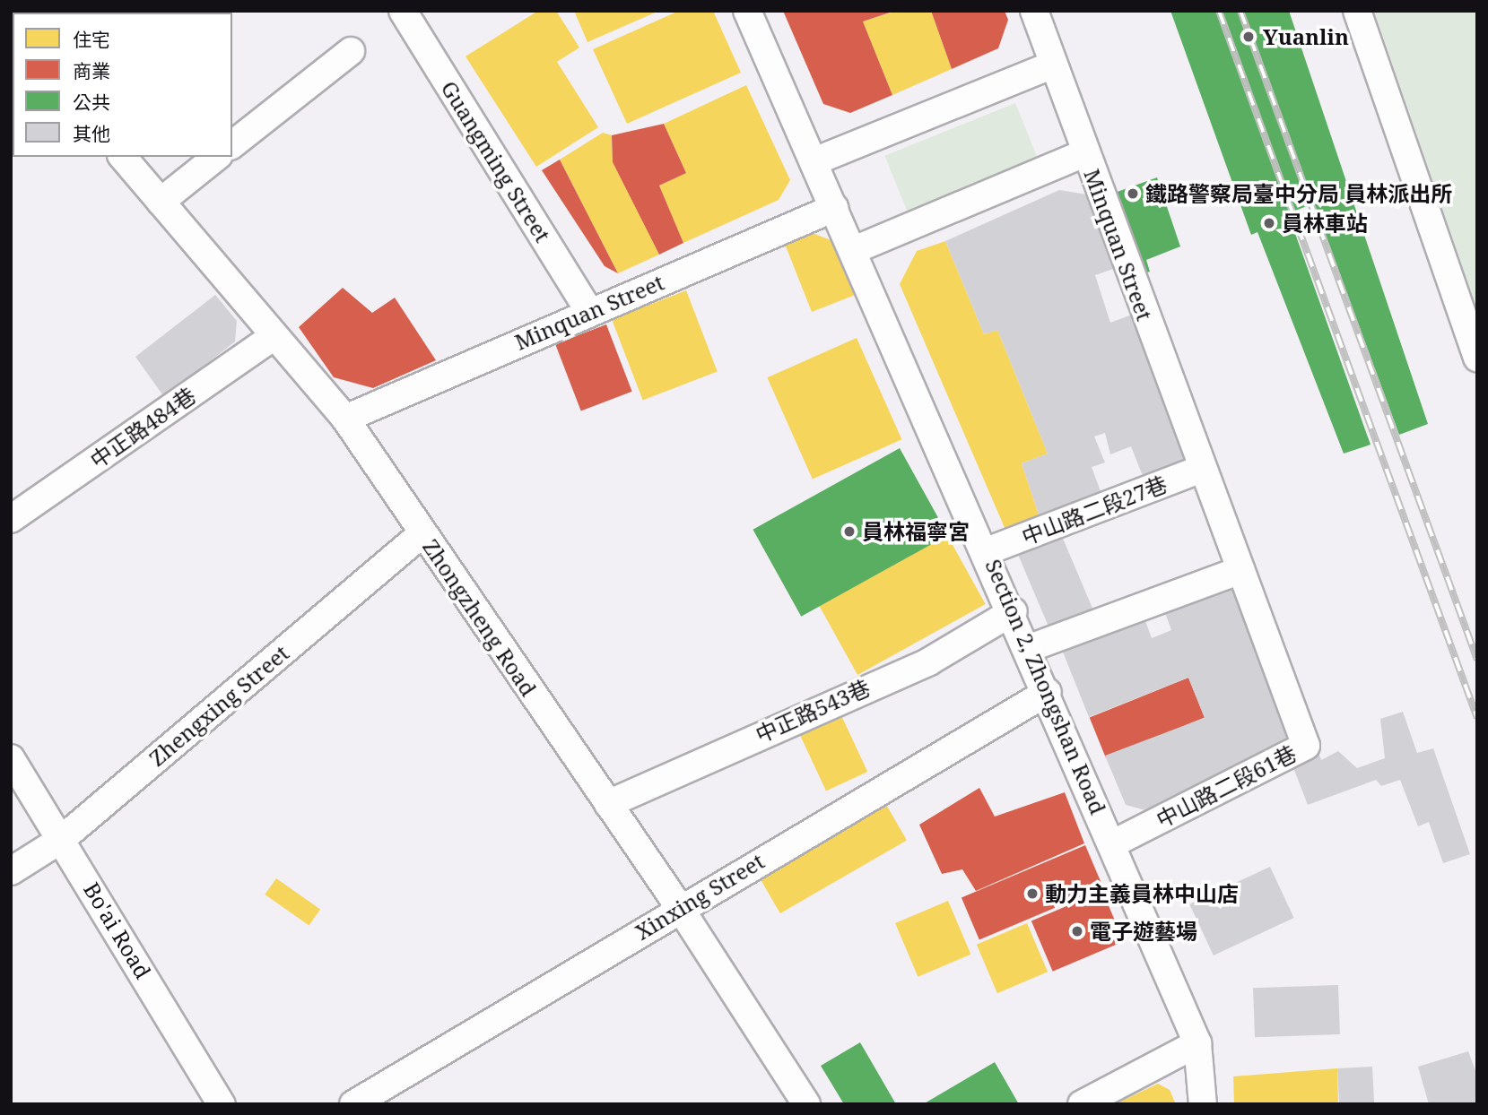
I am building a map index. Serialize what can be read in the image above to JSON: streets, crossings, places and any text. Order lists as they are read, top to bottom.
{
  "streets": {
    "street": [
      "Guangming Street",
      "Minquan Street",
      "中正路484巷",
      "中山路二段27巷",
      "Zhongzheng Road",
      "Section 2, Zhongshan Road",
      "Zhengxing Street",
      "中正路543巷",
      "中山路二段61巷",
      "Xinxing Street",
      "Bo'ai Road"
    ]
  },
  "crossings": [
    ["Guangming Street", "Minquan Street"],
    ["Minquan Street", "中山路二段27巷"],
    ["Minquan Street", "Zhongzheng Road"],
    ["Minquan Street", "Section 2, Zhongshan Road"],
    ["Minquan Street", "中山路二段61巷"],
    ["中正路484巷", "Zhongzheng Road"],
    ["中山路二段27巷", "Section 2, Zhongshan Road"],
    ["Zhongzheng Road", "Zhengxing Street"],
    ["Zhongzheng Road", "中正路543巷"],
    ["Zhongzheng Road", "Xinxing Street"],
    ["Section 2, Zhongshan Road", "中正路543巷"],
    ["Section 2, Zhongshan Road", "中山路二段61巷"],
    ["Section 2, Zhongshan Road", "Xinxing Street"],
    ["Zhengxing Street", "Bo'ai Road"]
  ],
  "places": [
    "Yuanlin",
    "鐵路警察局臺中分局 員林派出所",
    "員林車站",
    "員林福寧宮",
    "動力主義員林中山店",
    "電子遊藝場"
  ],
  "legend": [
    "住宅",
    "商業",
    "公共",
    "其他"
  ]
}
